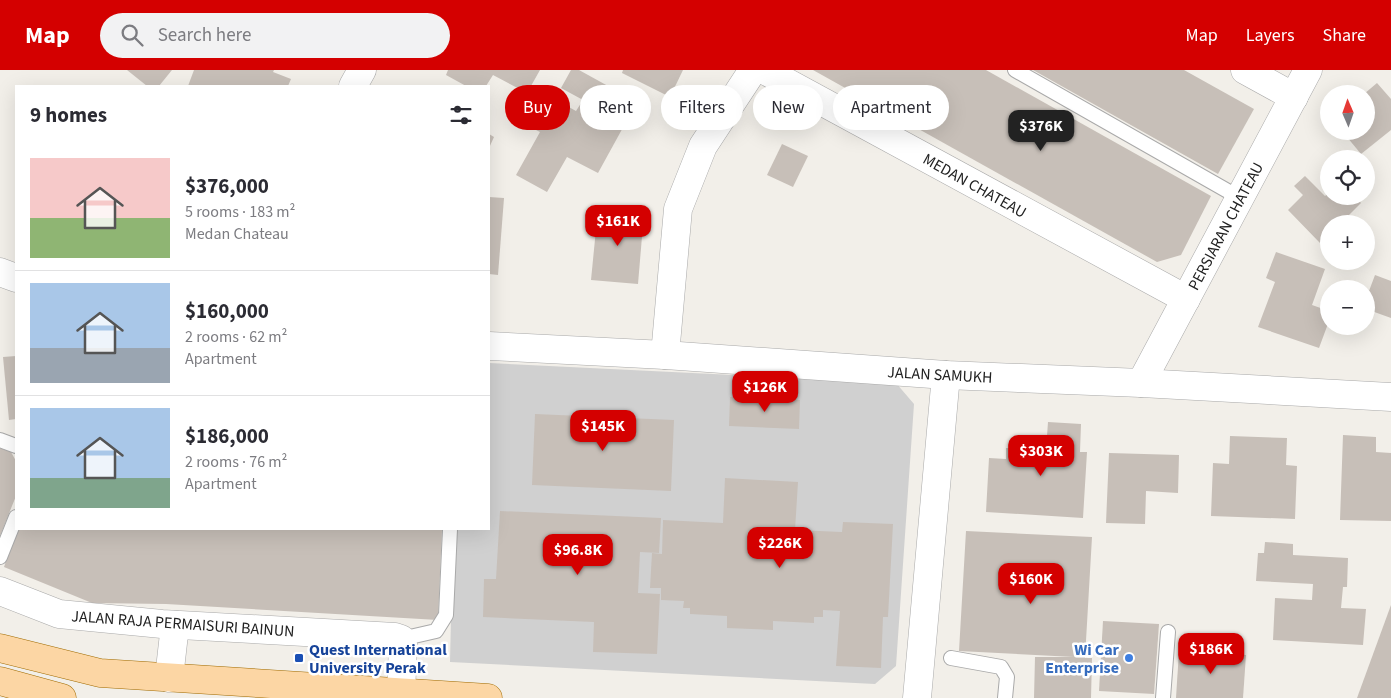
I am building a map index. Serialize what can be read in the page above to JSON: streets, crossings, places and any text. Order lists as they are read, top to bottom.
{
  "streets": {
    "street": [
      "MEDAN CHATEAU",
      "PERSIARAN CHATEAU",
      "JALAN SAMUKH",
      "JALAN RAJA PERMAISURI BAINUN"
    ]
  },
  "crossings": [
    ["MEDAN CHATEAU", "PERSIARAN CHATEAU"],
    ["PERSIARAN CHATEAU", "JALAN SAMUKH"]
  ],
  "places": {
    "transit": ["Quest International University Perak"],
    "other": ["Wi Car Enterprise"]
  },
  "north": "top",
  "page": {
    "header": "Map",
    "search": "Search here",
    "nav": ["Map", "Layers", "Share"],
    "map_buttons": ["+", "−"],
    "chip": [
      "Buy",
      "Rent",
      "Filters",
      "New",
      "Apartment"
    ],
    "heading": "9 homes",
    "price": [
      "$376K",
      "$161K",
      "$126K",
      "$145K",
      "$303K",
      "$226K",
      "$96.8K",
      "$160K",
      "$186K"
    ],
    "list": [
      {
        "name": "$376,000",
        "note": "5 rooms · 183 m² · Medan Chateau"
      },
      {
        "name": "$160,000",
        "note": "2 rooms · 62 m² · Apartment"
      },
      {
        "name": "$186,000",
        "note": "2 rooms · 76 m² · Apartment"
      }
    ]
  }
}
